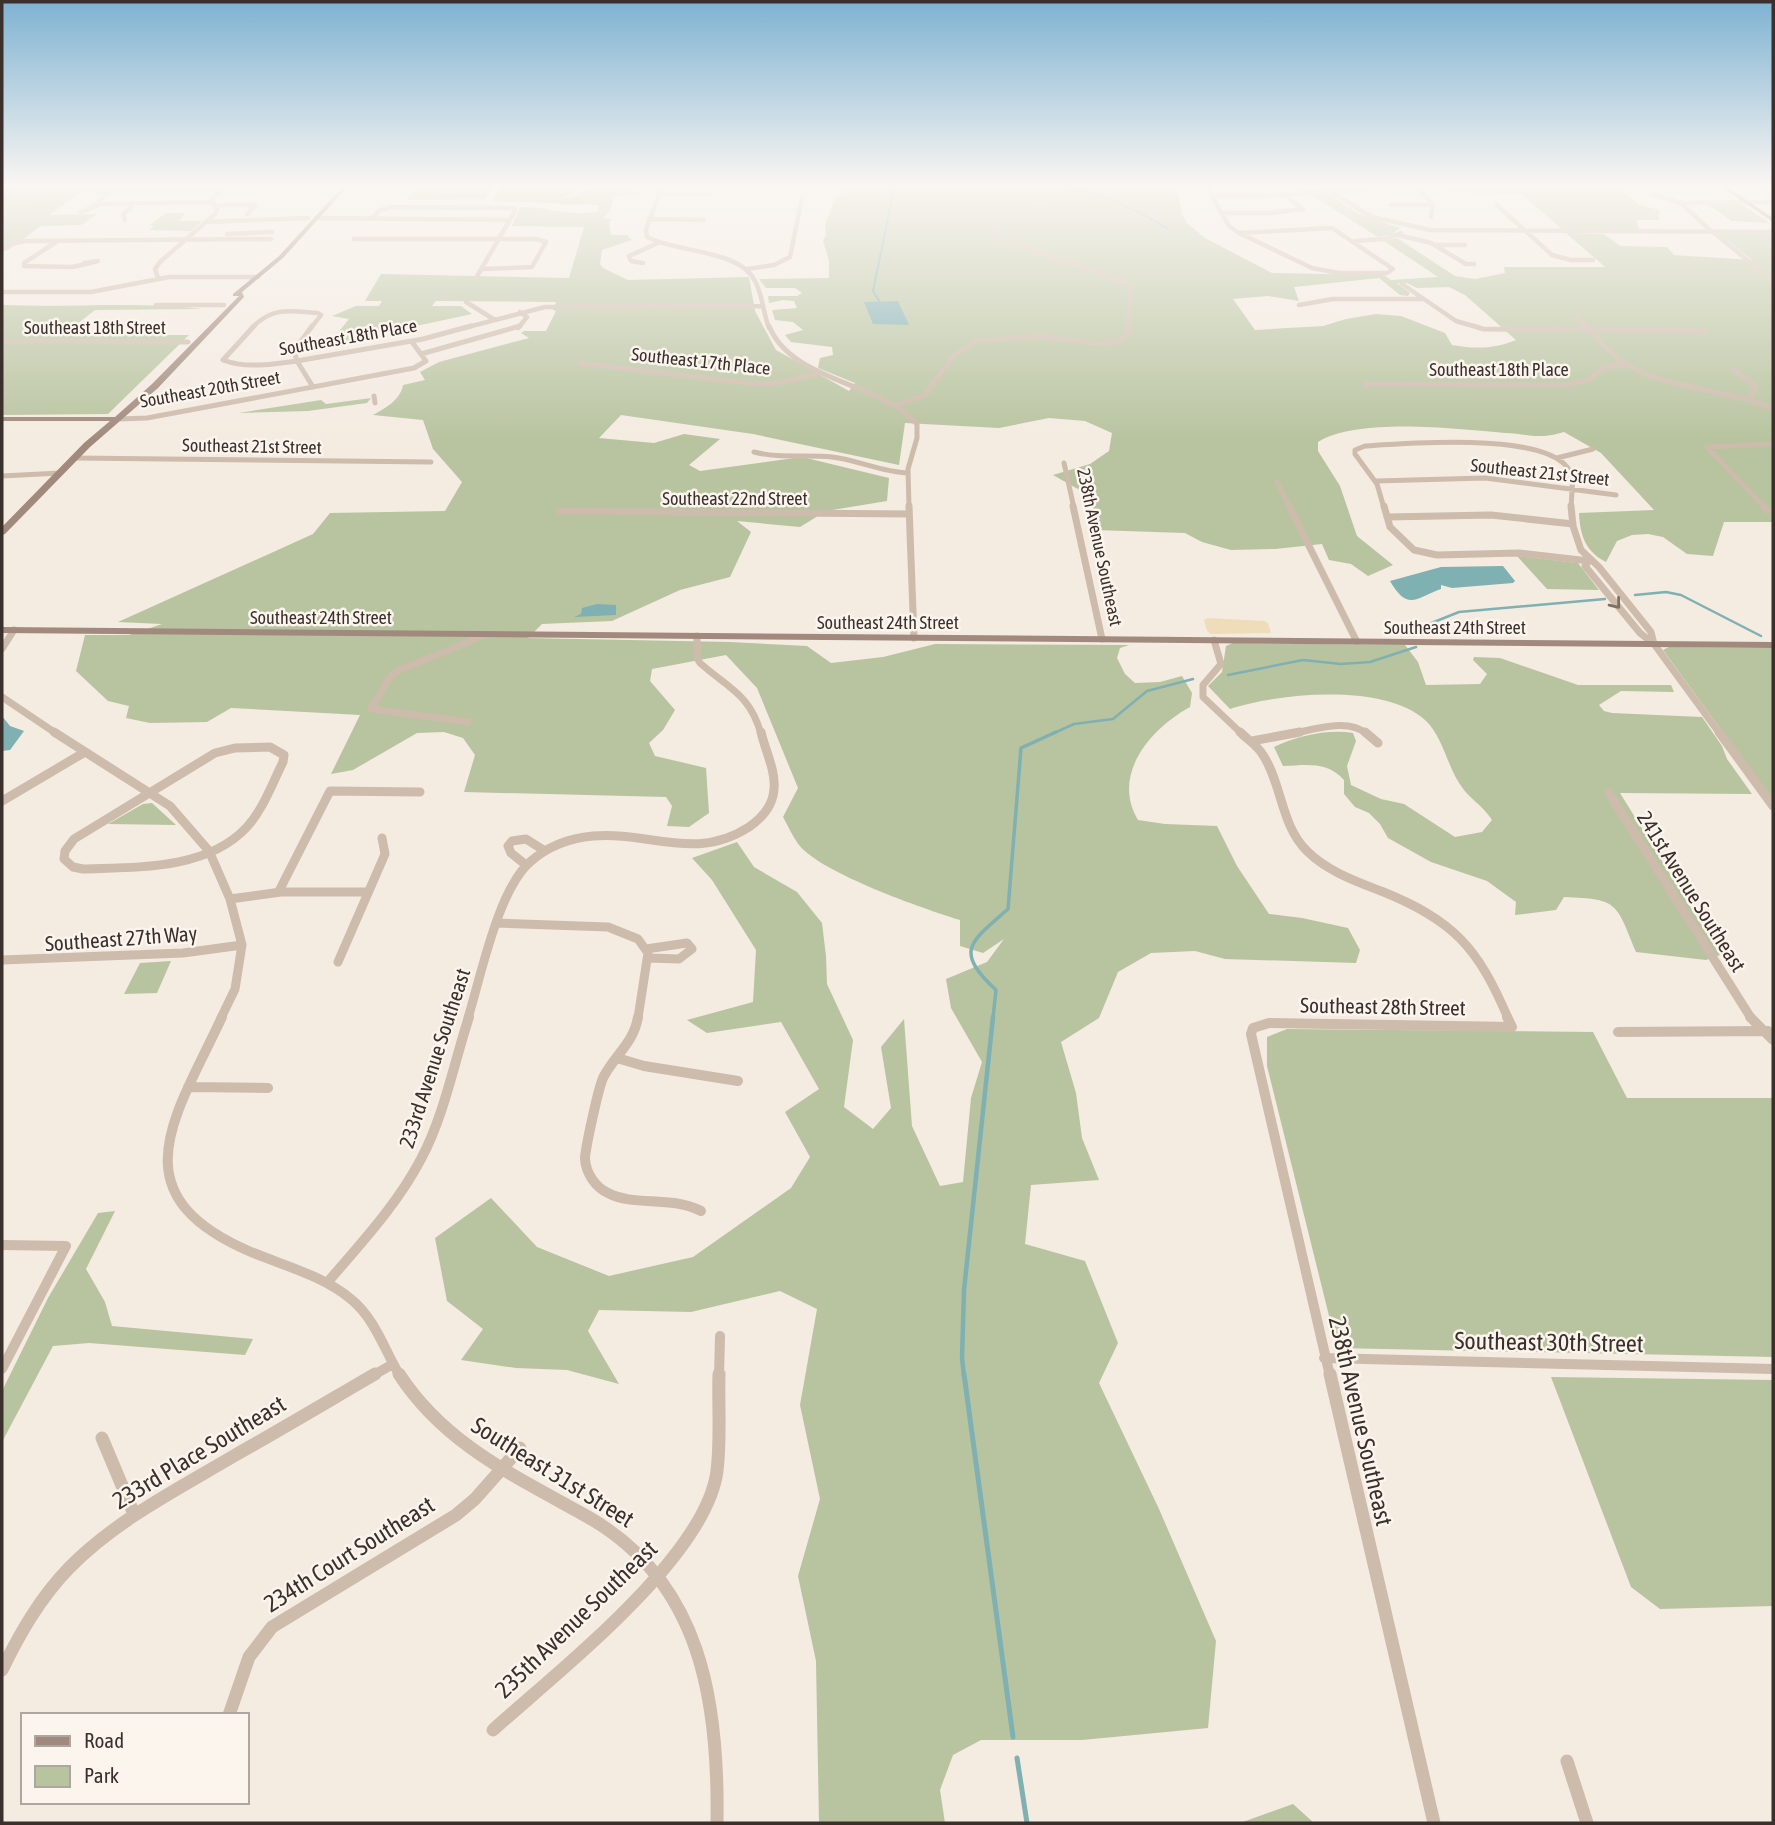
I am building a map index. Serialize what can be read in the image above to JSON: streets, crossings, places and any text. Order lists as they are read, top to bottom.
{
  "streets": {
    "main road": ["Southeast 20th Street", "Southeast 24th Street"],
    "street": [
      "Southeast 18th Street",
      "Southeast 18th Place",
      "Southeast 17th Place",
      "Southeast 21st Street",
      "Southeast 22nd Street",
      "238th Avenue Southeast",
      "241st Avenue Southeast",
      "Southeast 27th Way",
      "Southeast 28th Street",
      "233rd Avenue Southeast",
      "Southeast 30th Street",
      "233rd Place Southeast",
      "Southeast 31st Street",
      "234th Court Southeast",
      "235th Avenue Southeast"
    ]
  },
  "crossings": [
    ["238th Avenue Southeast", "Southeast 24th Street"],
    ["238th Avenue Southeast", "Southeast 28th Street"],
    ["238th Avenue Southeast", "Southeast 30th Street"],
    ["Southeast 24th Street", "233rd Avenue Southeast"],
    ["233rd Avenue Southeast", "Southeast 31st Street"],
    ["233rd Place Southeast", "Southeast 31st Street"],
    ["Southeast 31st Street", "234th Court Southeast"],
    ["Southeast 31st Street", "235th Avenue Southeast"]
  ],
  "legend": ["Road", "Park"]
}
